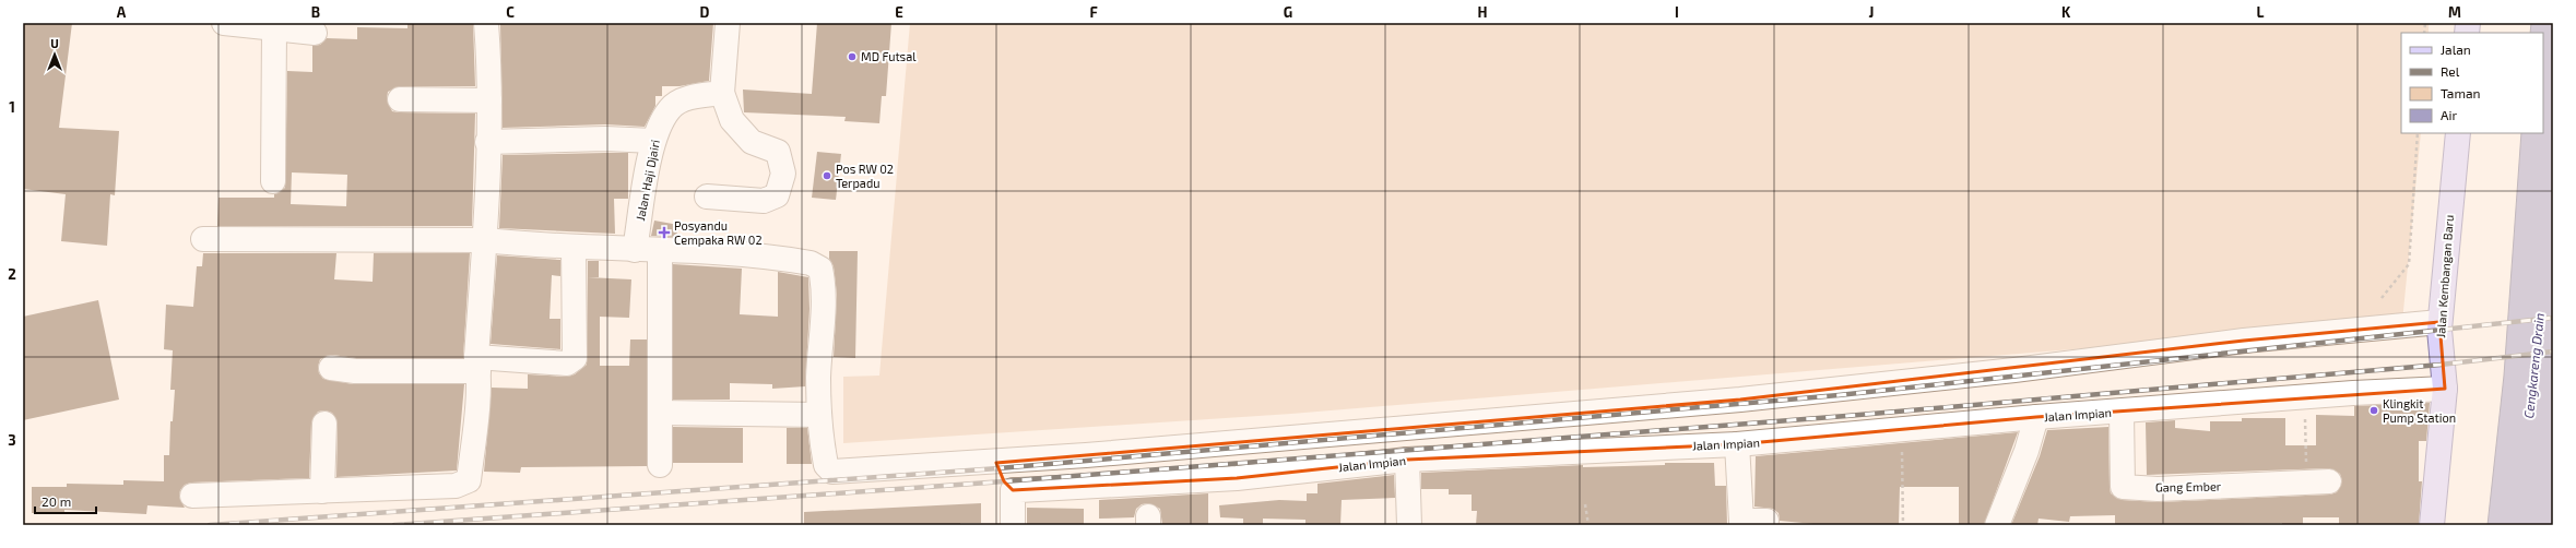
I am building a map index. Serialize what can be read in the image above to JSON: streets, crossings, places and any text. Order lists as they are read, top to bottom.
{
  "streets": {
    "main road": ["Jalan Kembangan Baru"],
    "street": ["Jalan Haji Djairi", "Jalan Impian", "Gang Ember"]
  },
  "crossings": [
    ["Jalan Kembangan Baru", "Jalan Impian"],
    ["Jalan Impian", "Gang Ember"]
  ],
  "water": ["Cengkareng Drain"],
  "places": {
    "other": ["MD Futsal", "Pos RW 02 Terpadu", "Klingkit Pump Station"],
    "health": ["Posyandu Cempaka RW 02"]
  },
  "legend": [
    "Jalan",
    "Rel",
    "Taman",
    "Air"
  ],
  "scale_bar": "20 m",
  "north": "top",
  "grid": {
    "columns": [
      "A",
      "B",
      "C",
      "D",
      "E",
      "F",
      "G",
      "H",
      "I",
      "J",
      "K",
      "L",
      "M"
    ],
    "rows": ["1", "2", "3"]
  }
}
